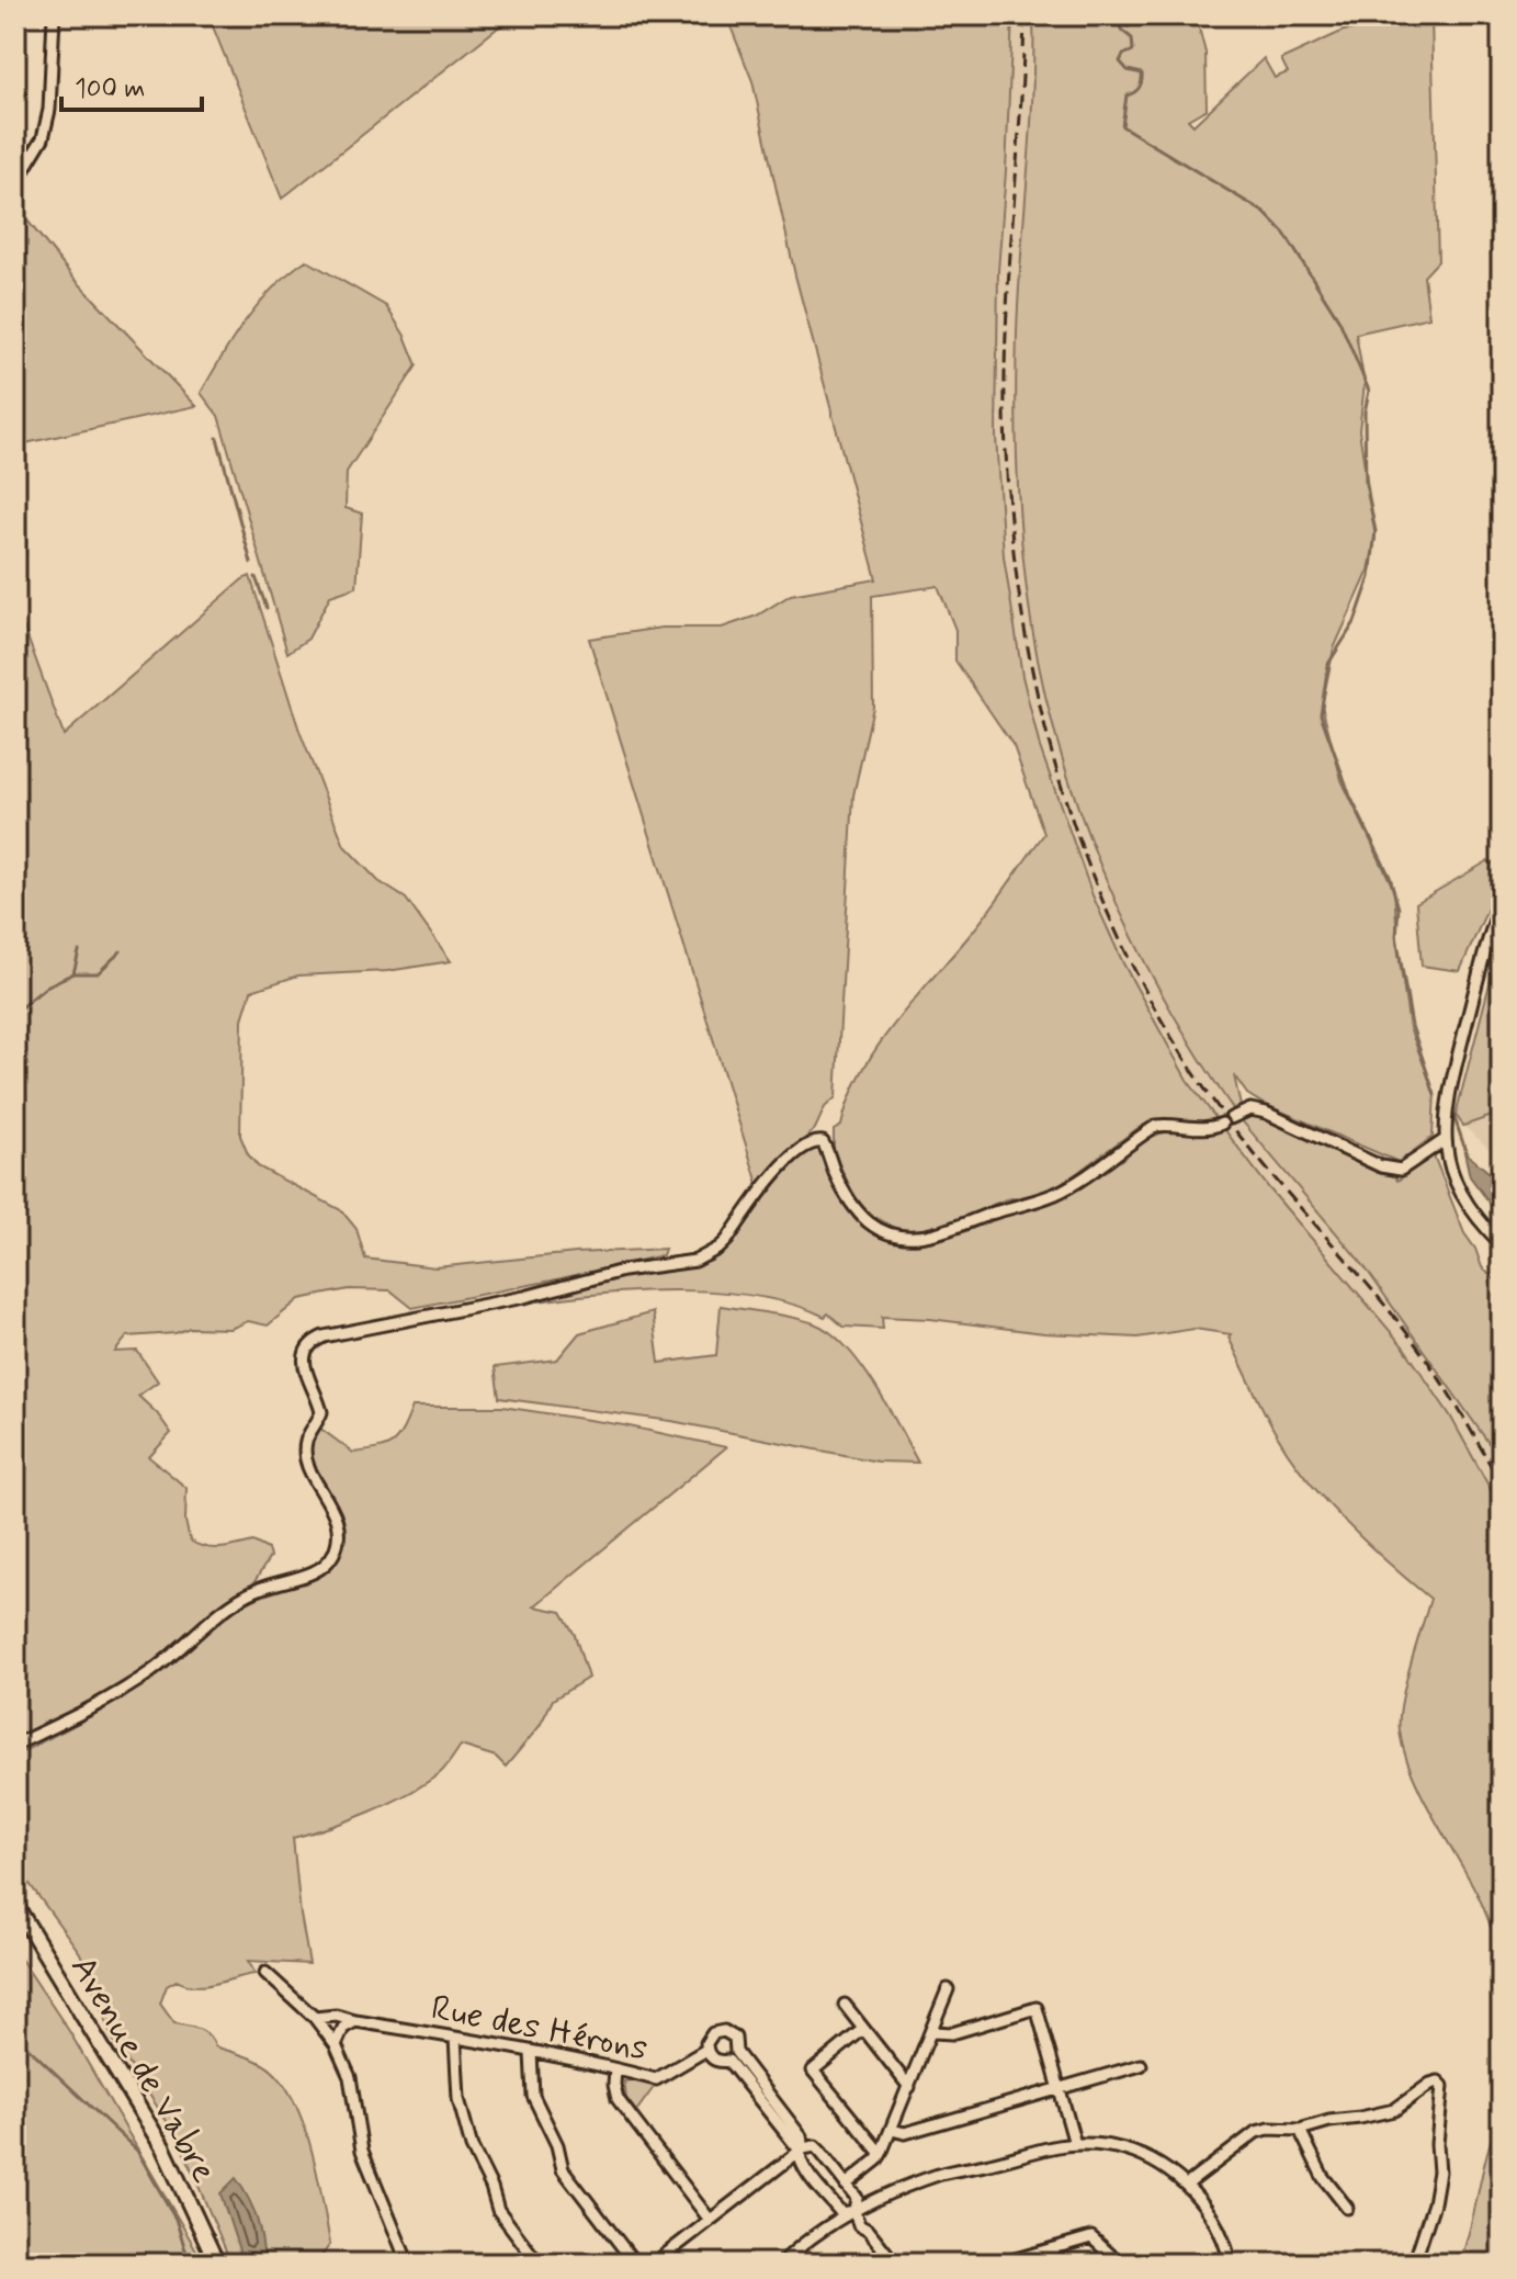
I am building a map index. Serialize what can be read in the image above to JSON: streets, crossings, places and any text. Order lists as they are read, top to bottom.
{
  "streets": {
    "main road": ["Avenue de Vabre"],
    "street": ["Rue des Hérons"]
  },
  "scale_bar": "100 m"
}
